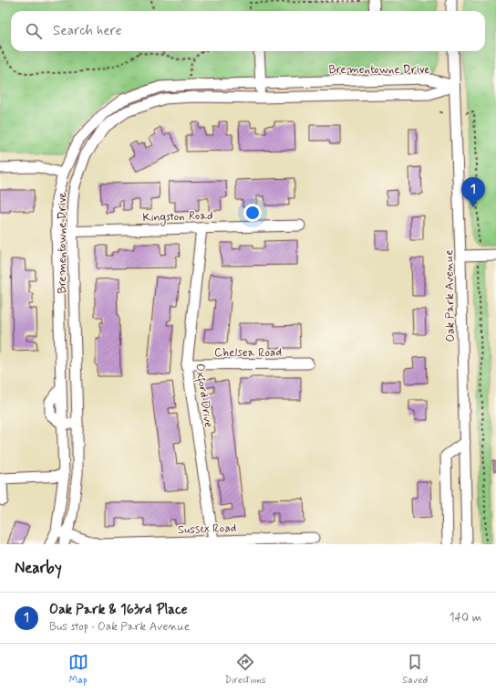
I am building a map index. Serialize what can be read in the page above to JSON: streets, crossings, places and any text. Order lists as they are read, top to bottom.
{
  "streets": {
    "street": [
      "Brementowne Drive",
      "Kingston Road",
      "Oak Park Avenue",
      "Chelsea Road",
      "Oxford Drive",
      "Sussex Road"
    ]
  },
  "crossings": [
    ["Brementowne Drive", "Kingston Road"],
    ["Brementowne Drive", "Oak Park Avenue"],
    ["Brementowne Drive", "Sussex Road"],
    ["Kingston Road", "Oxford Drive"],
    ["Chelsea Road", "Oxford Drive"],
    ["Oxford Drive", "Sussex Road"]
  ],
  "page": {
    "search": "Search here",
    "pins": "1",
    "heading": "Nearby",
    "list": [
      {
        "mark": "1",
        "name": "Oak Park & 163rd Place",
        "note": "Bus stop · Oak Park Avenue",
        "value": "140 m"
      }
    ],
    "nav": ["Map", "Directions", "Saved"]
  }
}
